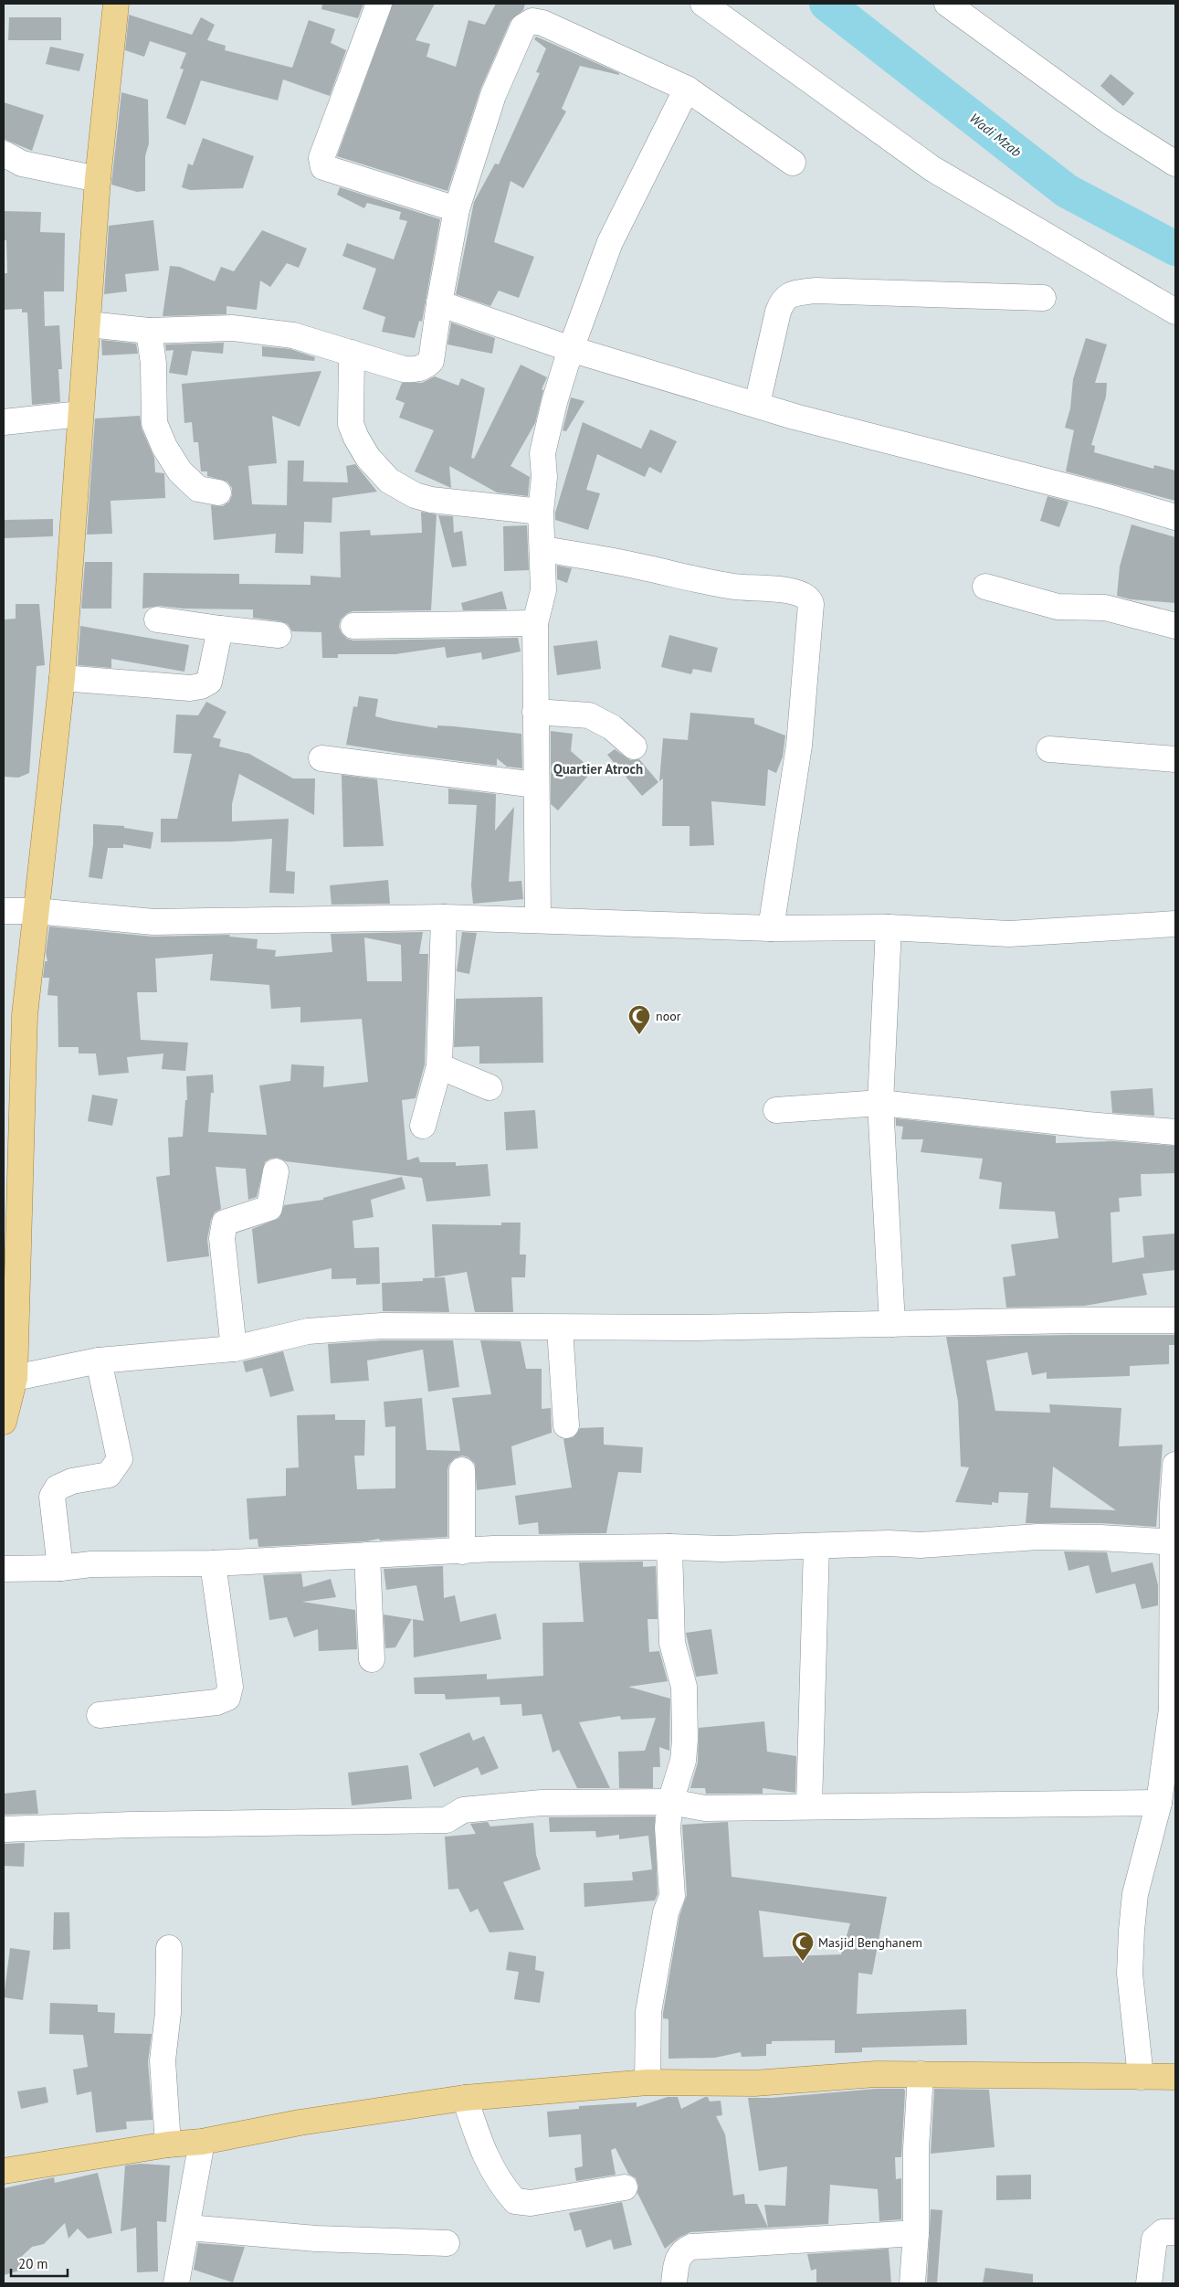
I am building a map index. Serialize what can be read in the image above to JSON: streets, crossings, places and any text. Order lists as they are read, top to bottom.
{
  "districts": ["Quartier Atroch"],
  "water": ["Wadi Mzab"],
  "places": {
    "mosque": ["noor", "Masjid Benghanem"]
  },
  "scale_bar": "20 m"
}
